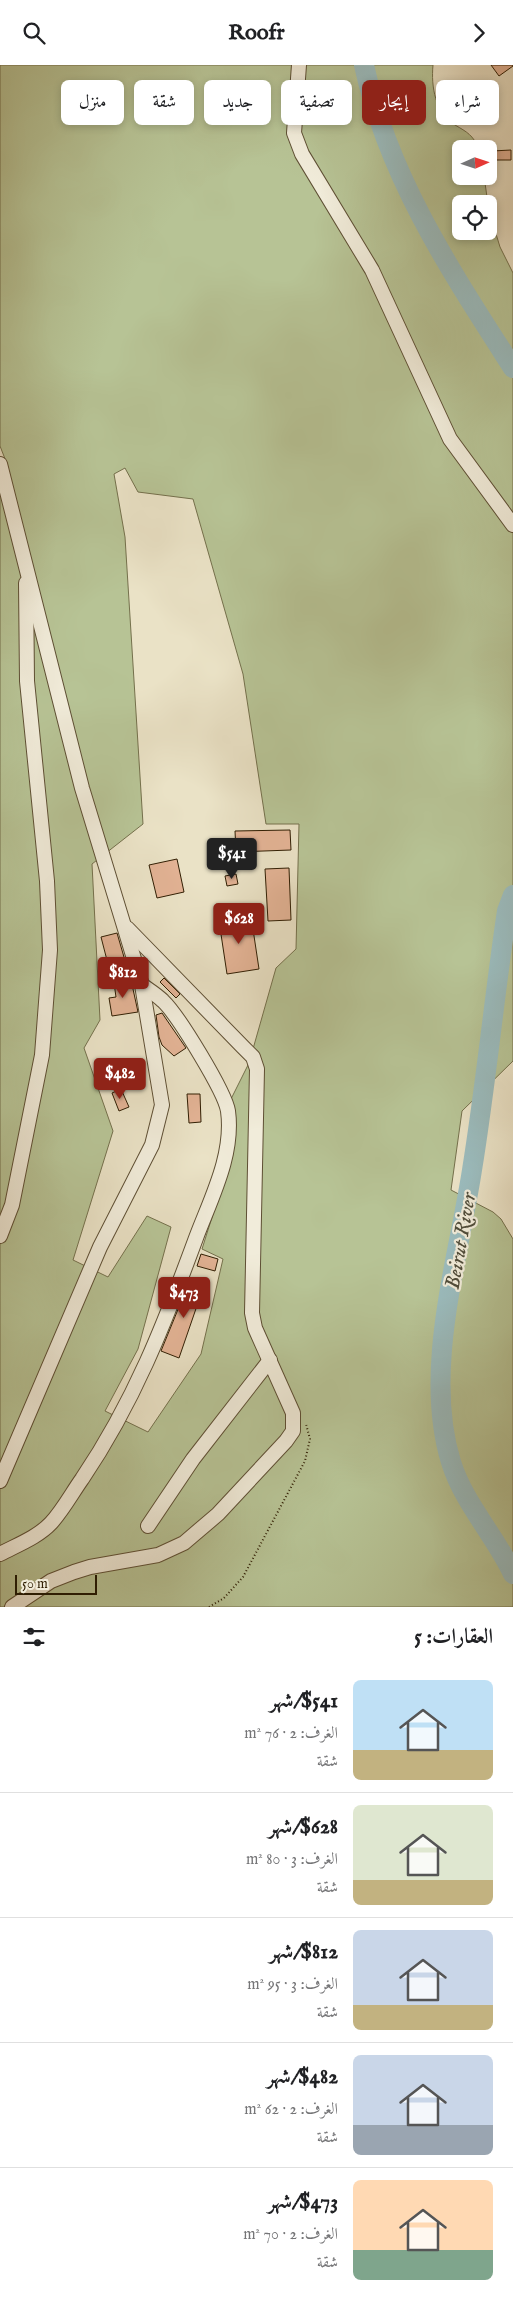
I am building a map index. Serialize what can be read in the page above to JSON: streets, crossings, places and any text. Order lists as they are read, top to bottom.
{
  "water": ["Beirut River"],
  "scale_bar": "50 m",
  "north": "right",
  "page": {
    "header": "Roofr",
    "chip": [
      "شراء",
      "إيجار",
      "تصفية",
      "جديد",
      "شقة",
      "منزل"
    ],
    "price": [
      "$541",
      "$628",
      "$812",
      "$482",
      "$473"
    ],
    "scale": "50 m",
    "heading": "العقارات: 5",
    "list": [
      {
        "name": "$541/شهر",
        "note": "الغرف: 2 · 76 m² · شقة"
      },
      {
        "name": "$628/شهر",
        "note": "الغرف: 3 · 80 m² · شقة"
      },
      {
        "name": "$812/شهر",
        "note": "الغرف: 3 · 95 m² · شقة"
      },
      {
        "name": "$482/شهر",
        "note": "الغرف: 2 · 62 m² · شقة"
      },
      {
        "name": "$473/شهر",
        "note": "الغرف: 2 · 70 m² · شقة"
      }
    ]
  }
}
